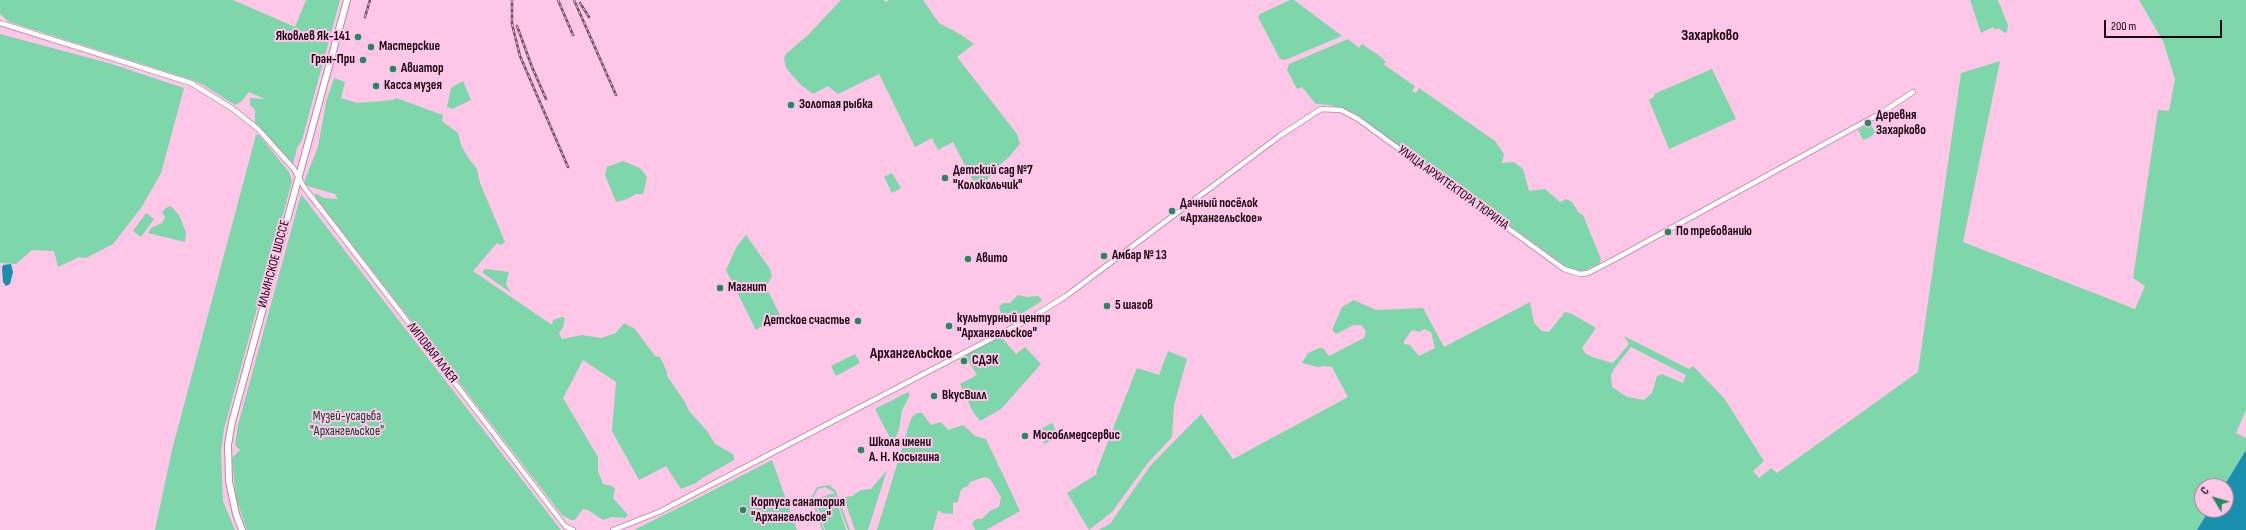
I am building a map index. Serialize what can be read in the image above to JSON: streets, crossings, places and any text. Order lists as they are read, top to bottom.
{
  "streets": {
    "main road": ["ИЛЬИНСКОЕ ШОССЕ"],
    "street": ["УЛИЦА АРХИТЕКТОРА ТЮРИНА", "ЛИПОВАЯ АЛЛЕЯ"]
  },
  "crossings": [
    ["ИЛЬИНСКОЕ ШОССЕ", "ЛИПОВАЯ АЛЛЕЯ"]
  ],
  "districts": ["Захарково", "Архангельское"],
  "parks": ["Музей-усадьба \"Архангельское\""],
  "places": [
    "Яковлев Як-141",
    "Мастерские",
    "Гран-При",
    "Авиатор",
    "Касса музея",
    "Золотая рыбка",
    "Деревня Захарково",
    "Детский сад №7 \"Колокольчик\"",
    "Дачный посёлок «Архангельское»",
    "По требованию",
    "Амбар № 13",
    "Авито",
    "Магнит",
    "5 шагов",
    "Детское счастье",
    "культурный центр \"Архангельское\"",
    "СДЭК",
    "ВкусВилл",
    "Мособлмедсервис",
    "Школа имени А. Н. Косыгина",
    "Корпуса санатория \"Архангельское\""
  ],
  "scale_bar": "200 m",
  "north": "top left"
}
